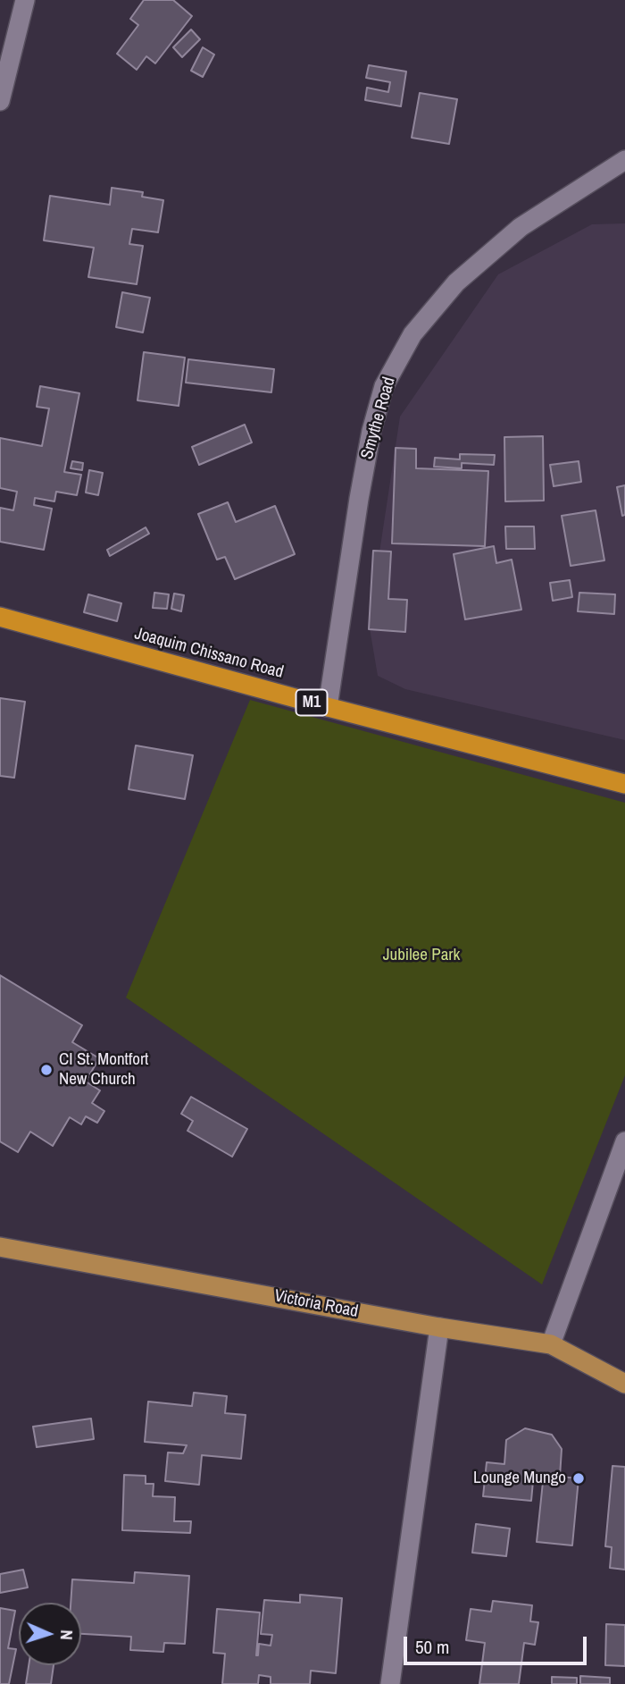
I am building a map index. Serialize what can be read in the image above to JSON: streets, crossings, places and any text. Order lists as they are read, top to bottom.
{
  "streets": {
    "highway": ["Joaquim Chissano Road", "M1"],
    "main road": ["Victoria Road"],
    "street": ["Smythe Road"]
  },
  "crossings": [
    ["Smythe Road", "Joaquim Chissano Road"]
  ],
  "parks": ["Jubilee Park"],
  "places": ["CI St. Montfort New Church", "Lounge Mungo"],
  "scale_bar": "50 m",
  "north": "right"
}
